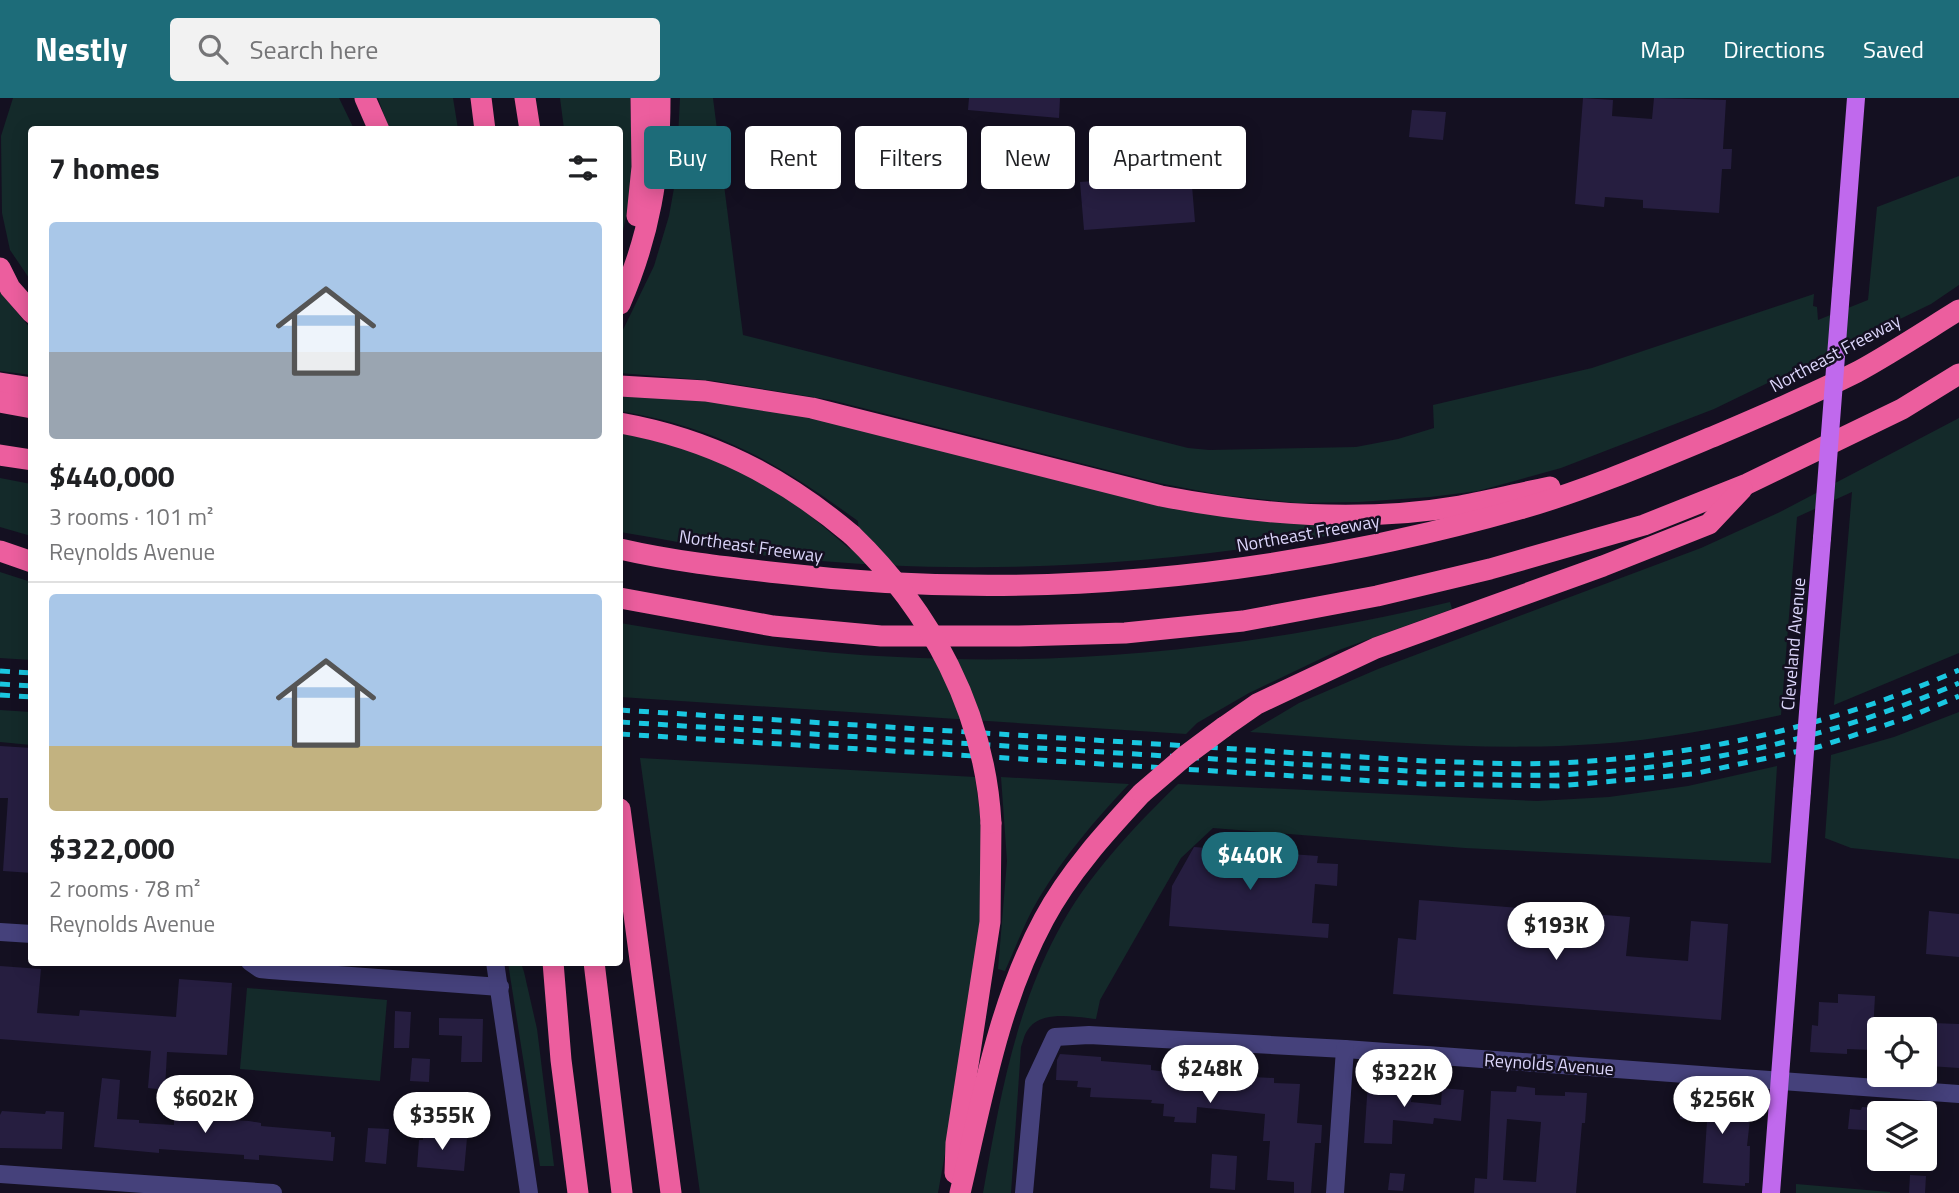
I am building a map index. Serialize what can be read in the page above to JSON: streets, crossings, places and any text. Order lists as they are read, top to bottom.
{
  "streets": {
    "highway": ["Northeast Freeway"],
    "main road": ["Cleveland Avenue"],
    "street": ["Reynolds Avenue"]
  },
  "crossings": [
    ["Cleveland Avenue", "Reynolds Avenue"]
  ],
  "page": {
    "header": "Nestly",
    "search": "Search here",
    "nav": ["Map", "Directions", "Saved"],
    "chip": [
      "Buy",
      "Rent",
      "Filters",
      "New",
      "Apartment"
    ],
    "heading": "7 homes",
    "list": [
      {
        "name": "$440,000",
        "note": "3 rooms · 101 m² · Reynolds Avenue"
      },
      {
        "name": "$322,000",
        "note": "2 rooms · 78 m² · Reynolds Avenue"
      }
    ],
    "price": [
      "$440K",
      "$193K",
      "$248K",
      "$322K",
      "$602K",
      "$256K",
      "$355K"
    ]
  }
}
